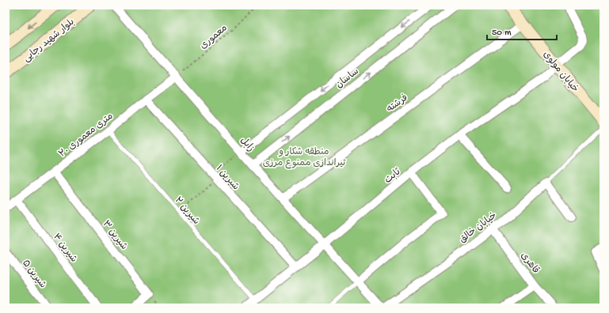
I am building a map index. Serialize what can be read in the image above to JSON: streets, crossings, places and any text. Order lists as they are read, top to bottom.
{
  "streets": {
    "main road": ["بلوار شهید رجایی", "خیابان مولوی"],
    "street": [
      "ساسان",
      "فرشته",
      "۲۰ متری معموری",
      "زابل",
      "ثابت",
      "شیرین ۱",
      "خیابان خالق",
      "شیرین ۳",
      "شیرین ۴",
      "قاهری",
      "شیرین ۵"
    ],
    "lane": ["شیرین ۲"],
    "path": ["معموری"]
  },
  "crossings": [
    ["معموری", "۲۰ متری معموری"],
    ["معموری", "زابل"],
    ["خیابان مولوی", "فرشته"],
    ["خیابان مولوی", "ثابت"],
    ["ساسان", "زابل"],
    ["فرشته", "زابل"],
    ["۲۰ متری معموری", "زابل"],
    ["۲۰ متری معموری", "شیرین ۱"],
    ["۲۰ متری معموری", "شیرین ۲"],
    ["۲۰ متری معموری", "شیرین ۳"],
    ["۲۰ متری معموری", "شیرین ۴"],
    ["زابل", "ثابت"],
    ["ثابت", "شیرین ۱"],
    ["ثابت", "شیرین ۲"],
    ["خیابان خالق", "قاهری"]
  ],
  "parks": ["منطقه شکار و تیراندازی ممنوع مرزی"],
  "scale_bar": "50 m"
}
